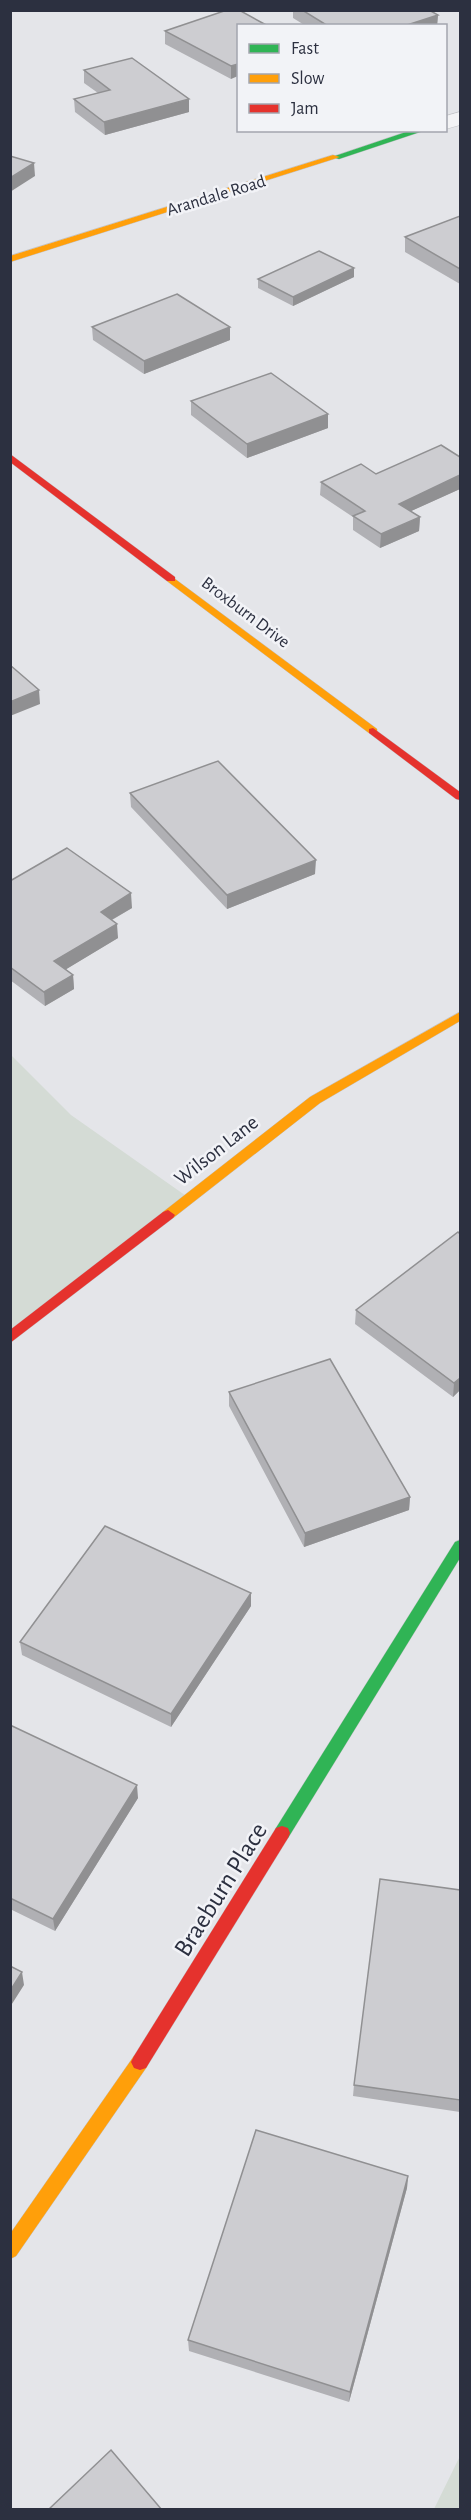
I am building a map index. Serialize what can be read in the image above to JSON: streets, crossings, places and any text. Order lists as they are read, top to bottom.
{
  "streets": {
    "street": [
      "Arandale Road",
      "Broxburn Drive",
      "Wilson Lane",
      "Braeburn Place"
    ]
  },
  "legend": ["Fast", "Slow", "Jam"]
}
